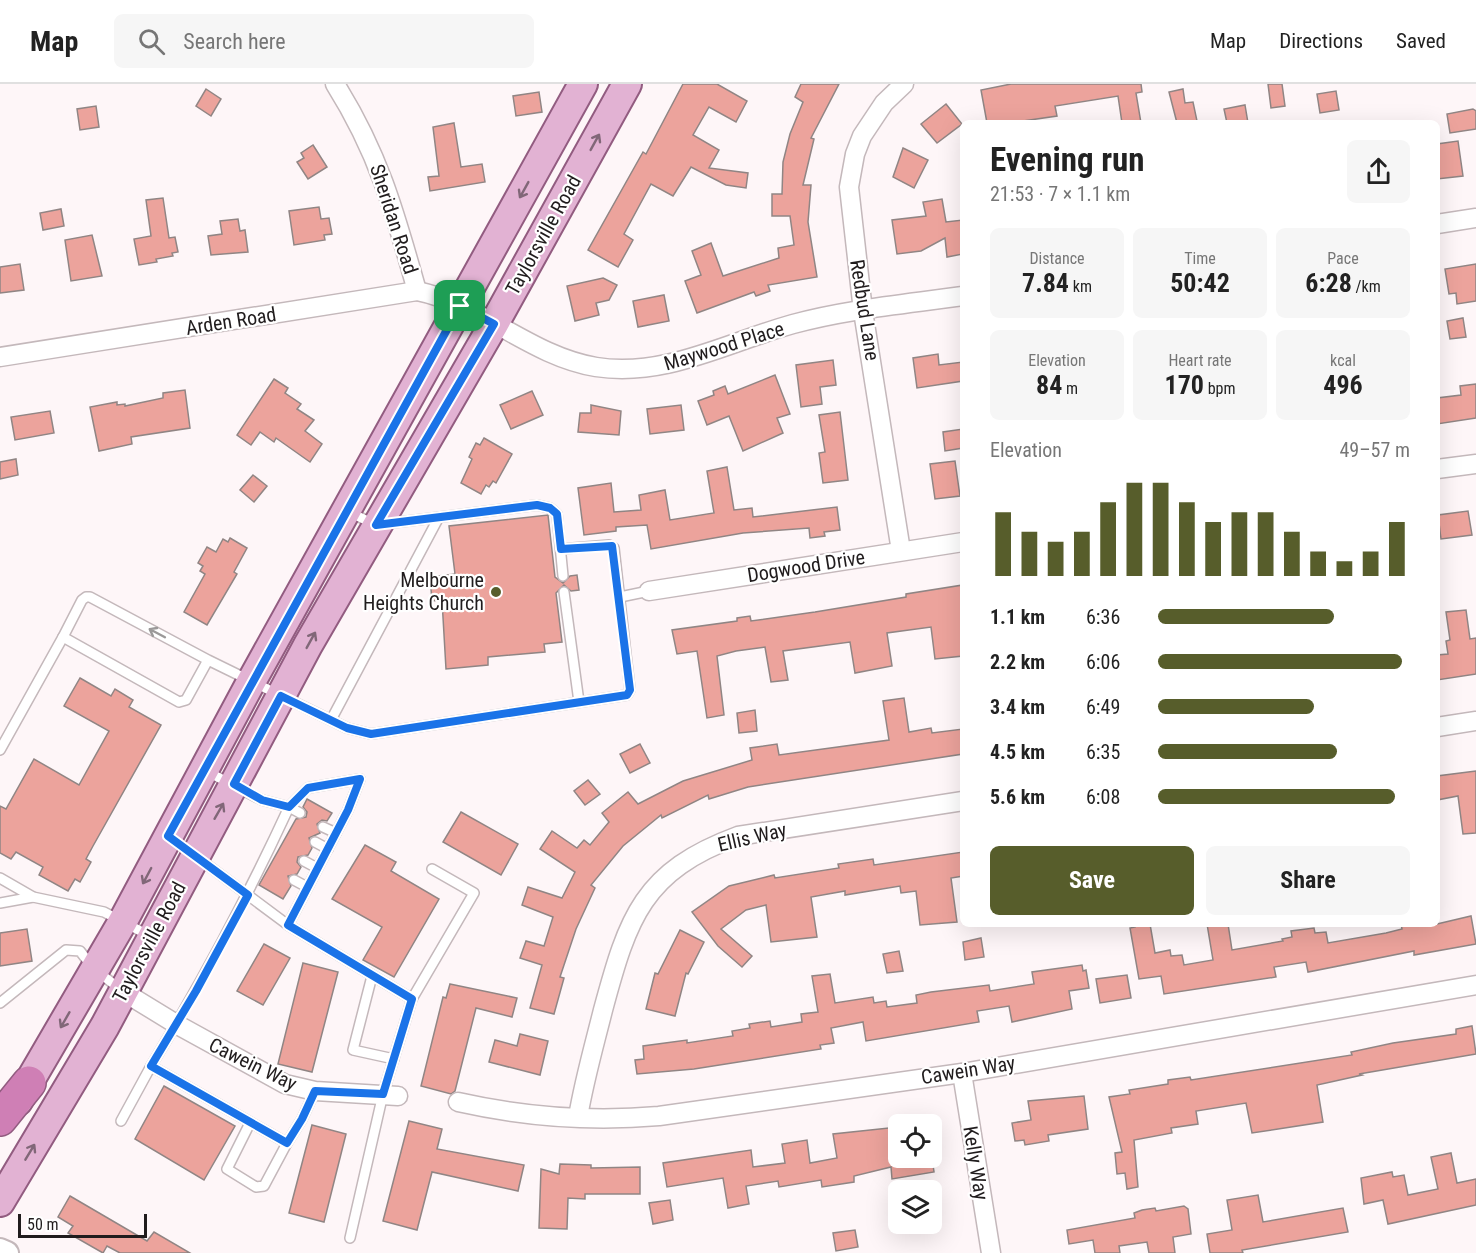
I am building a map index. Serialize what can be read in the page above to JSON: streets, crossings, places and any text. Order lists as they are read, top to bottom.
{
  "streets": {
    "main road": ["Taylorsville Road"],
    "street": [
      "Sheridan Road",
      "Redbud Lane",
      "Arden Road",
      "Maywood Place",
      "Dogwood Drive",
      "Ellis Way",
      "Cawein Way",
      "Kelly Way"
    ]
  },
  "crossings": [
    ["Sheridan Road", "Arden Road"],
    ["Taylorsville Road", "Arden Road"],
    ["Taylorsville Road", "Maywood Place"],
    ["Taylorsville Road", "Cawein Way"],
    ["Redbud Lane", "Maywood Place"],
    ["Redbud Lane", "Dogwood Drive"],
    ["Arden Road", "Maywood Place"],
    ["Ellis Way", "Cawein Way"],
    ["Cawein Way", "Kelly Way"]
  ],
  "places": ["Melbourne Heights Church"],
  "scale_bar": "50 m",
  "page": {
    "header": "Map",
    "search": "Search here",
    "nav": ["Map", "Directions", "Saved"],
    "heading": ["Evening run", "21:53 · 7 × 1.1 km"],
    "stats": [
      ["Distance", "7.84 km"],
      ["Time", "50:42"],
      ["Pace", "6:28 /km"],
      ["Elevation", "84 m"],
      ["Heart rate", "170 bpm"],
      ["kcal", "496"]
    ],
    "chart": ["Elevation", "49–57 m"],
    "list": [
      {
        "name": "1.1 km",
        "note": "6:36"
      },
      {
        "name": "2.2 km",
        "note": "6:06"
      },
      {
        "name": "3.4 km",
        "note": "6:49"
      },
      {
        "name": "4.5 km",
        "note": "6:35"
      },
      {
        "name": "5.6 km",
        "note": "6:08"
      }
    ],
    "buttons": ["Save", "Share"],
    "scale": "50 m"
  }
}
